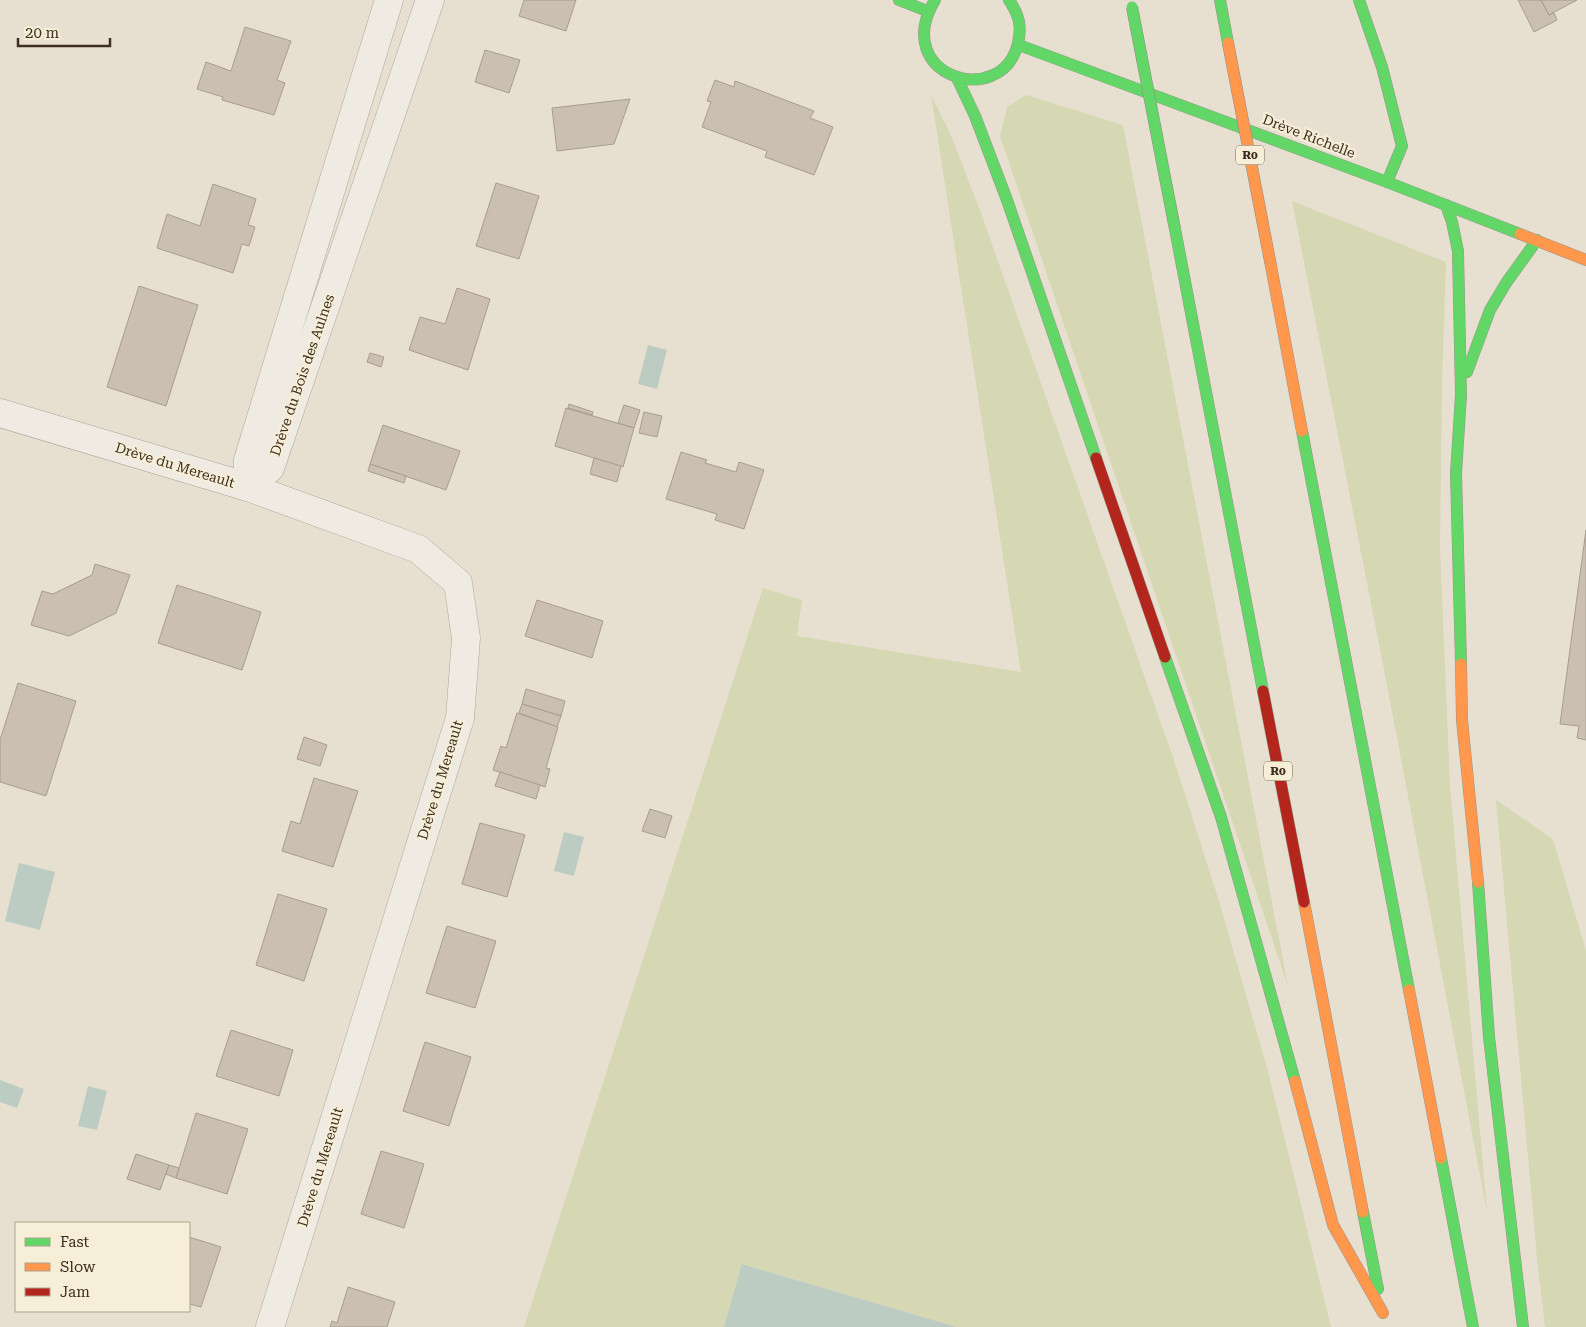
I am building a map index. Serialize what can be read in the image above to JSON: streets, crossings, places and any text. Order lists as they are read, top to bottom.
{
  "streets": {
    "main road": ["Drève Richelle", "R0"],
    "street": ["Drève du Bois des Aulnes", "Drève du Mereault"]
  },
  "crossings": [
    ["Drève du Bois des Aulnes", "Drève du Mereault"]
  ],
  "legend": ["Fast", "Slow", "Jam"],
  "scale_bar": "20 m"
}
